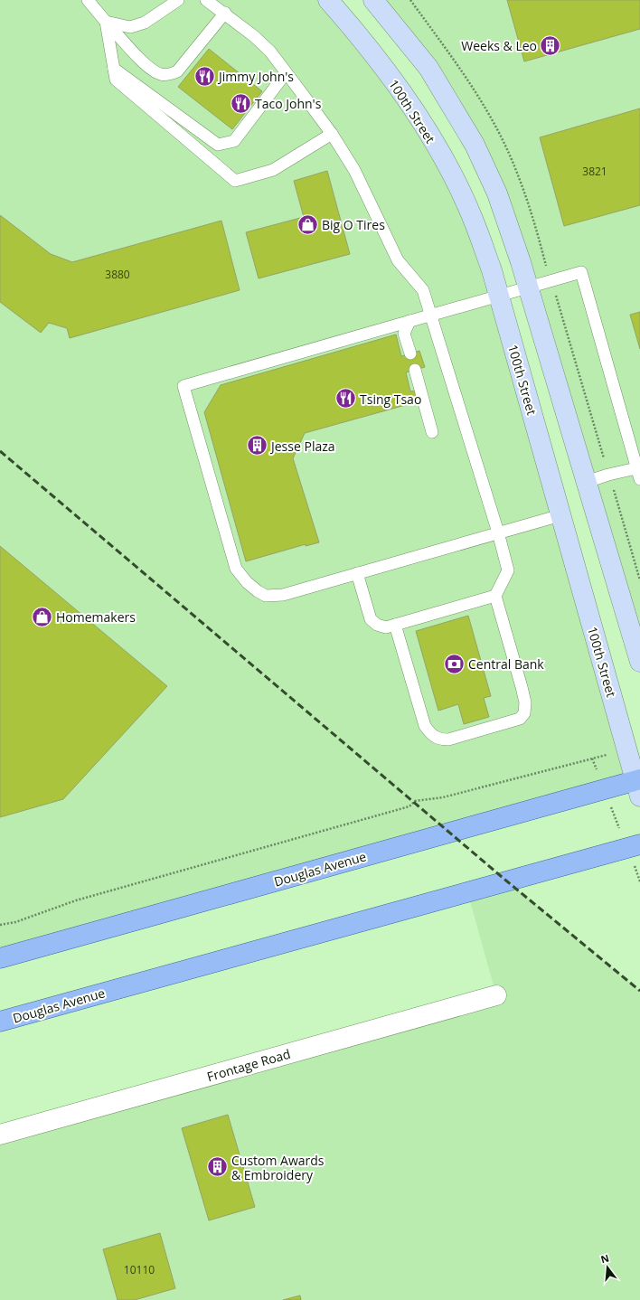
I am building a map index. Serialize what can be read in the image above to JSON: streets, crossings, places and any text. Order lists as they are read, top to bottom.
{
  "streets": {
    "main road": ["100th Street", "Douglas Avenue"],
    "street": ["Frontage Road"]
  },
  "crossings": [
    ["100th Street", "Douglas Avenue"]
  ],
  "places": {
    "building": ["Weeks & Leo", "Jesse Plaza", "Custom Awards & Embroidery"],
    "restaurant": ["Jimmy John's", "Taco John's", "Tsing Tsao"],
    "shop": ["Big O Tires", "Homemakers"],
    "bank": ["Central Bank"]
  },
  "house_numbers": ["3821", "3880", "10110"],
  "north": "top"
}
